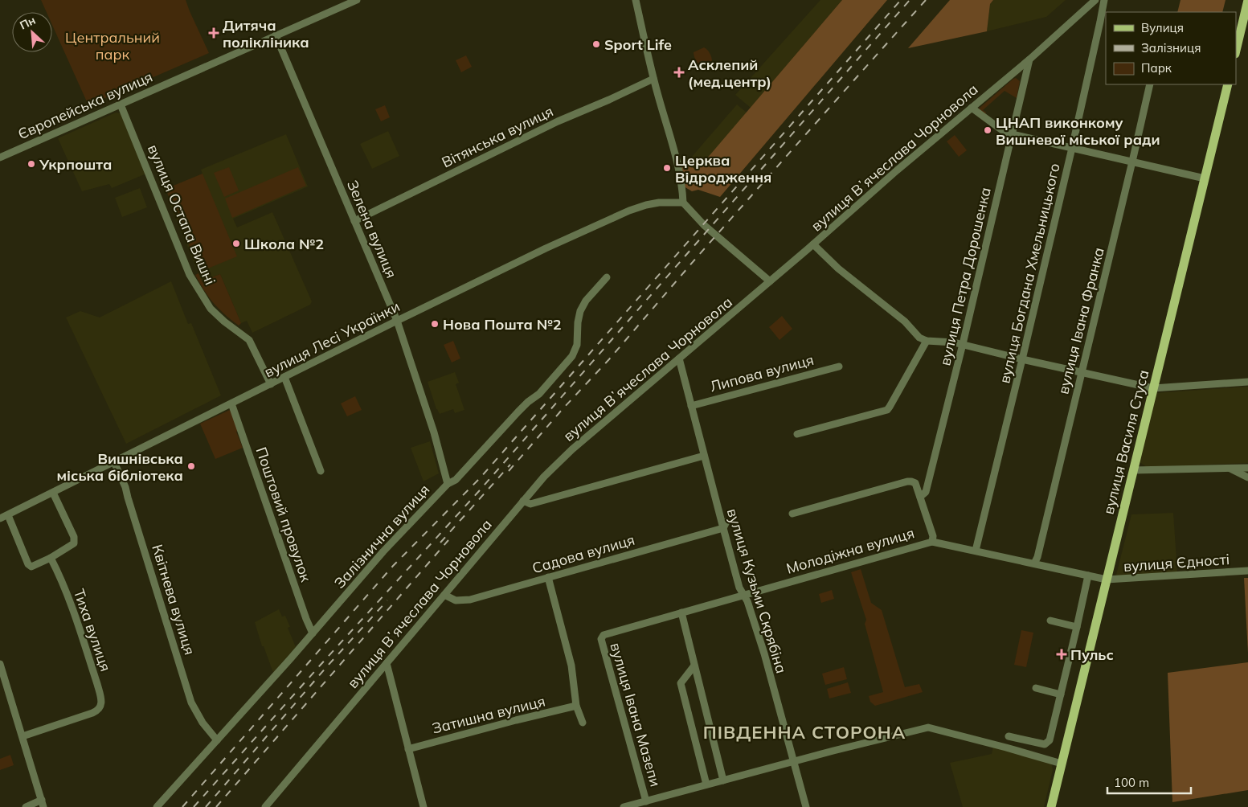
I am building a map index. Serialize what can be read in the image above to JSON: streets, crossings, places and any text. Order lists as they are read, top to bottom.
{
  "streets": {
    "main road": ["вулиця Василя Стуса"],
    "street": [
      "Європейська вулиця",
      "Вітянська вулиця",
      "вулиця Вʼячеслава Чорновола",
      "вулиця Остапа Вишні",
      "Зелена вулиця",
      "вулиця Богдана Хмельницького",
      "вулиця Петра Дорошенка",
      "вулиця Івана Франка",
      "вулиця Лесі Українки",
      "Липова вулиця",
      "Поштовий провулок",
      "Залізнична вулиця",
      "Молодіжна вулиця",
      "Садова вулиця",
      "вулиця Єдності",
      "вулиця Кузьми Скрябіна",
      "Квітнева вулиця",
      "Тиха вулиця",
      "Затишна вулиця",
      "вулиця Івана Мазепи"
    ]
  },
  "crossings": [
    ["Європейська вулиця", "вулиця Остапа Вишні"],
    ["Європейська вулиця", "Зелена вулиця"],
    ["Вітянська вулиця", "Зелена вулиця"],
    ["вулиця Вʼячеслава Чорновола", "вулиця Петра Дорошенка"],
    ["вулиця Вʼячеслава Чорновола", "Садова вулиця"],
    ["вулиця Вʼячеслава Чорновола", "вулиця Кузьми Скрябіна"],
    ["вулиця Остапа Вишні", "вулиця Лесі Українки"],
    ["Зелена вулиця", "вулиця Лесі Українки"],
    ["Зелена вулиця", "Залізнична вулиця"],
    ["вулиця Богдана Хмельницького", "Молодіжна вулиця"],
    ["вулиця Івана Франка", "Молодіжна вулиця"],
    ["вулиця Лесі Українки", "Поштовий провулок"],
    ["вулиця Лесі Українки", "Квітнева вулиця"],
    ["Липова вулиця", "вулиця Кузьми Скрябіна"],
    ["вулиця Василя Стуса", "Молодіжна вулиця"],
    ["вулиця Василя Стуса", "вулиця Єдності"],
    ["Поштовий провулок", "Залізнична вулиця"],
    ["Залізнична вулиця", "Квітнева вулиця"],
    ["Молодіжна вулиця", "вулиця Єдності"],
    ["Молодіжна вулиця", "вулиця Кузьми Скрябіна"],
    ["Молодіжна вулиця", "вулиця Івана Мазепи"],
    ["Садова вулиця", "вулиця Кузьми Скрябіна"]
  ],
  "districts": ["ПІВДЕННА СТОРОНА"],
  "parks": ["Центральний парк"],
  "places": {
    "health": ["Дитяча полікліника", "Асклепий (мед.центр)", "Пульс"],
    "other": [
      "Sport Life",
      "ЦНАП виконкому Вишневої міської ради",
      "Укрпошта",
      "Церква Відродження",
      "Школа №2",
      "Нова Пошта №2",
      "Вишнівська міська бібліотека"
    ]
  },
  "legend": ["Вулиця", "Залізниця", "Парк"],
  "scale_bar": "100 m",
  "north": "top left"
}
